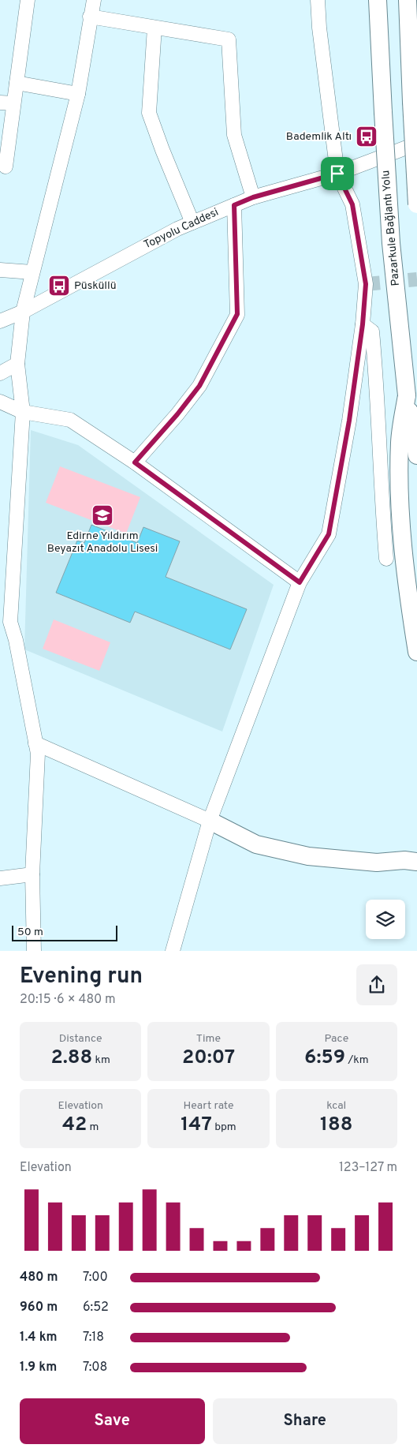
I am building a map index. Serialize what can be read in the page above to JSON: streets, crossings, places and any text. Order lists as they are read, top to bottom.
{
  "streets": {
    "main road": ["Pazarkule Bağlantı Yolu"],
    "street": ["Topyolu Caddesi"]
  },
  "places": {
    "bus stop": ["Bademlik Altı", "Püsküllü"],
    "school or university": ["Edirne Yıldırım Beyazıt Anadolu Lisesi"]
  },
  "scale_bar": "50 m",
  "page": {
    "scale": "50 m",
    "heading": ["Evening run", "20:15 · 6 × 480 m"],
    "stats": [
      ["Distance", "2.88 km"],
      ["Time", "20:07"],
      ["Pace", "6:59 /km"],
      ["Elevation", "42 m"],
      ["Heart rate", "147 bpm"],
      ["kcal", "188"]
    ],
    "chart": ["Elevation", "123–127 m"],
    "list": [
      {
        "name": "480 m",
        "note": "7:00"
      },
      {
        "name": "960 m",
        "note": "6:52"
      },
      {
        "name": "1.4 km",
        "note": "7:18"
      },
      {
        "name": "1.9 km",
        "note": "7:08"
      }
    ],
    "buttons": ["Save", "Share"]
  }
}
